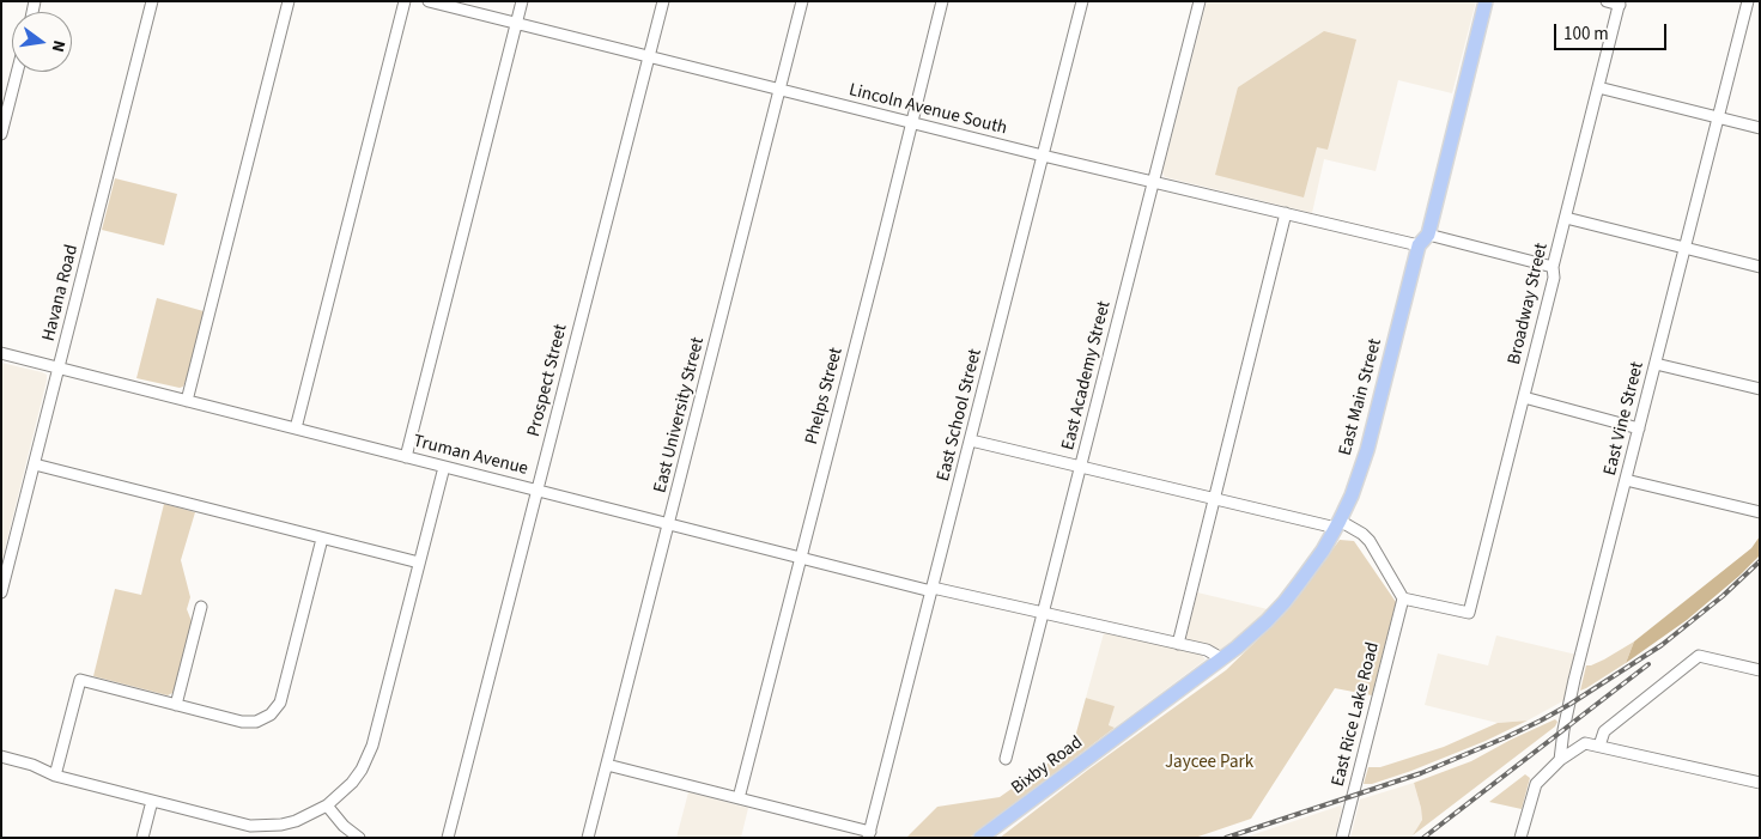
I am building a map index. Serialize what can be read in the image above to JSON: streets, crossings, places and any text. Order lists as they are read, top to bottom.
{
  "streets": {
    "main road": ["East Main Street", "Bixby Road"],
    "street": [
      "Lincoln Avenue South",
      "Havana Road",
      "Broadway Street",
      "East Academy Street",
      "Prospect Street",
      "Phelps Street",
      "East University Street",
      "East School Street",
      "East Vine Street",
      "Truman Avenue",
      "East Rice Lake Road"
    ]
  },
  "crossings": [
    ["Lincoln Avenue South", "Broadway Street"],
    ["Lincoln Avenue South", "East Academy Street"],
    ["Lincoln Avenue South", "Prospect Street"],
    ["Lincoln Avenue South", "Phelps Street"],
    ["Lincoln Avenue South", "East Main Street"],
    ["Lincoln Avenue South", "East University Street"],
    ["Lincoln Avenue South", "East School Street"],
    ["Havana Road", "Truman Avenue"],
    ["Broadway Street", "East Rice Lake Road"],
    ["East Academy Street", "Truman Avenue"],
    ["Prospect Street", "Truman Avenue"],
    ["Phelps Street", "Truman Avenue"],
    ["East Main Street", "Truman Avenue"],
    ["East Main Street", "Bixby Road"],
    ["East University Street", "Truman Avenue"],
    ["East School Street", "Truman Avenue"]
  ],
  "parks": ["Jaycee Park"],
  "scale_bar": "100 m",
  "north": "right"
}
